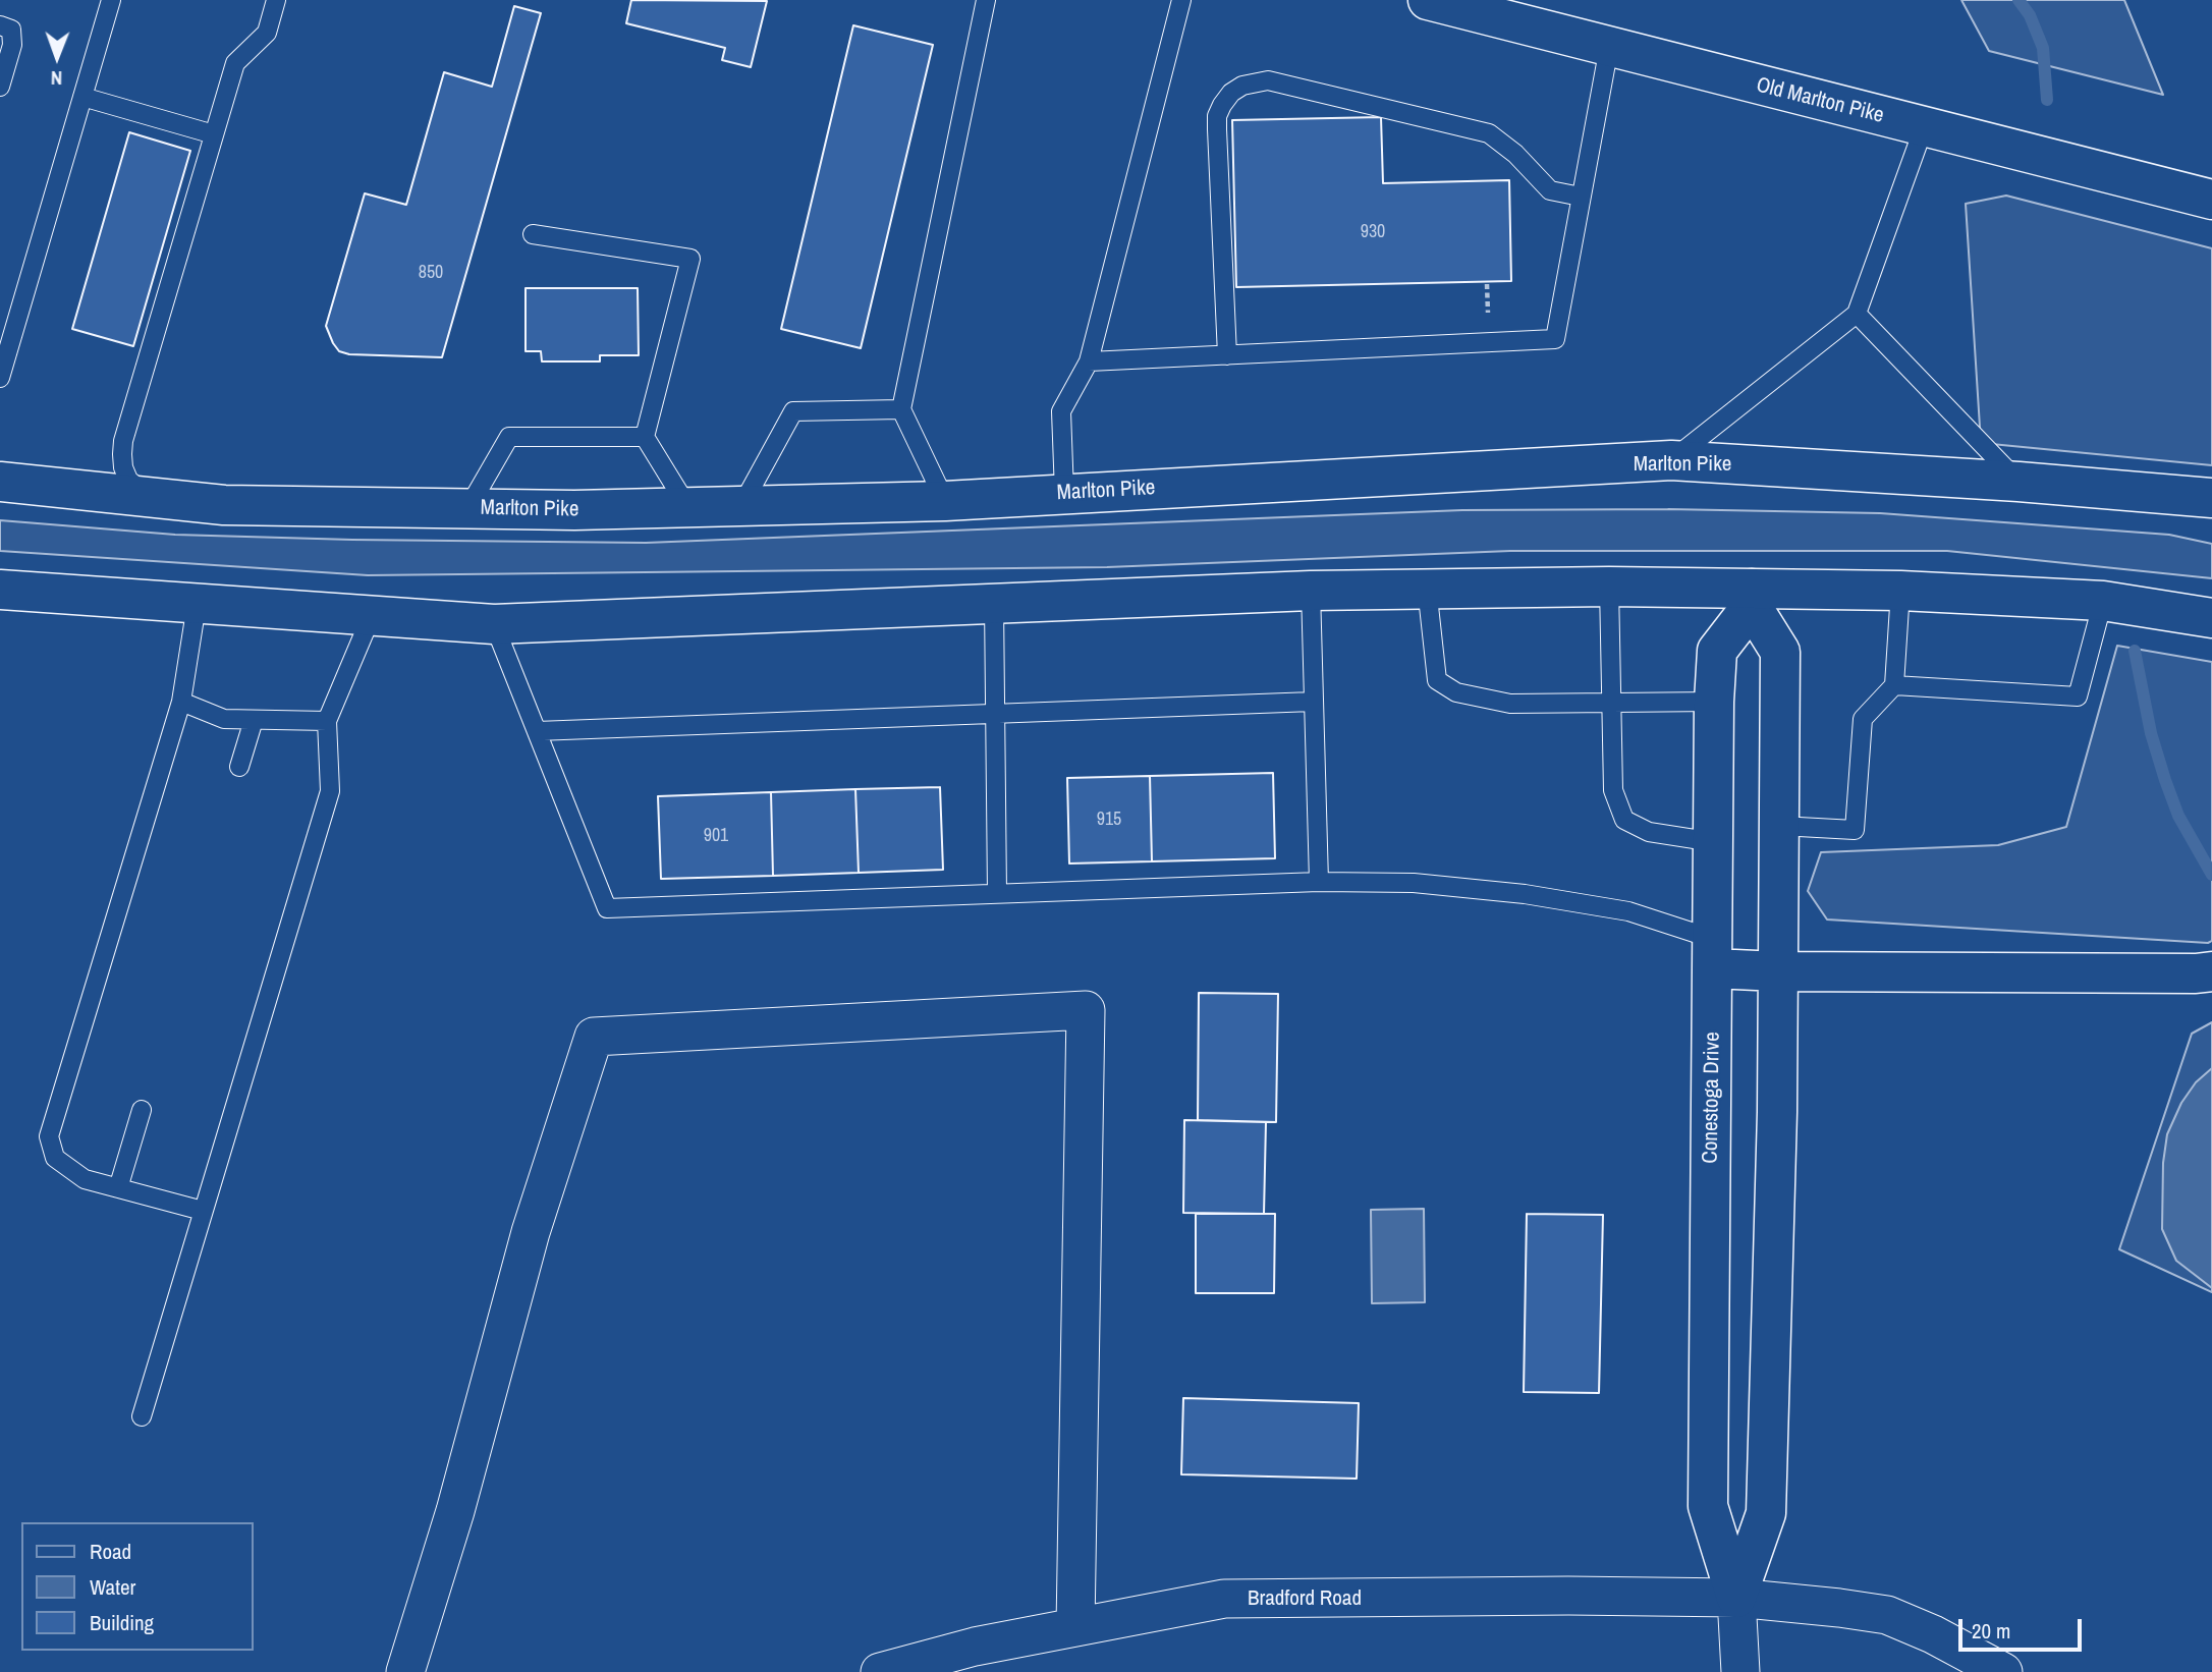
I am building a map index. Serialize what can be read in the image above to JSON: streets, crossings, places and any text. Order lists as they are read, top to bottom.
{
  "streets": {
    "main road": ["Old Marlton Pike", "Marlton Pike", "Conestoga Drive"],
    "street": ["Bradford Road"]
  },
  "crossings": [
    ["Conestoga Drive", "Bradford Road"]
  ],
  "house_numbers": [
    "930",
    "850",
    "915",
    "901"
  ],
  "legend": ["Road", "Water", "Building"],
  "scale_bar": "20 m",
  "north": "bottom"
}
